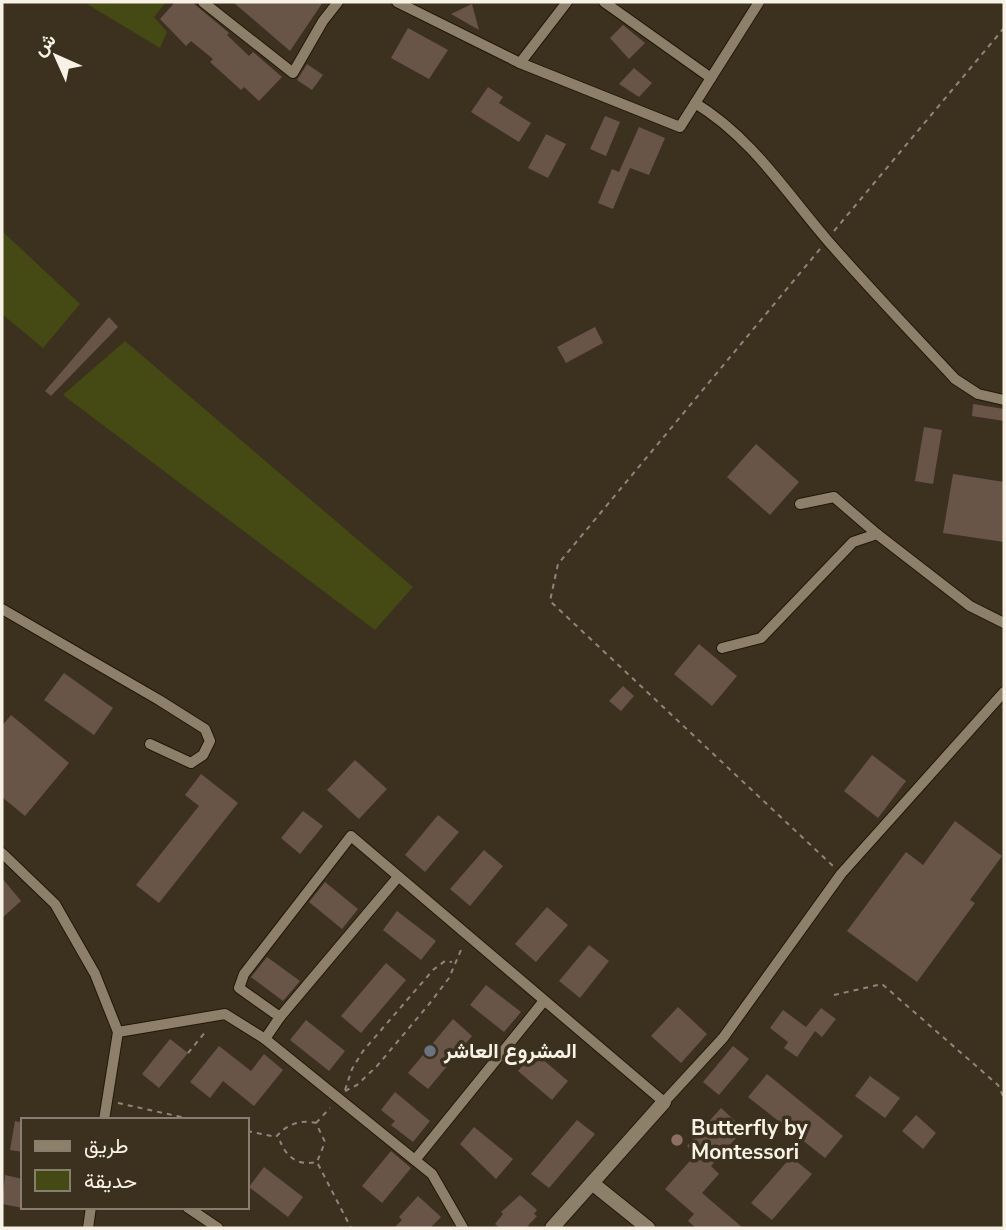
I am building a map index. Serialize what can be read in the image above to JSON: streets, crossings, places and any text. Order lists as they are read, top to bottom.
{
  "places": ["المشروع العاشر", "Butterfly by Montessori"],
  "legend": ["طريق", "حديقة"],
  "north": "top left"
}
